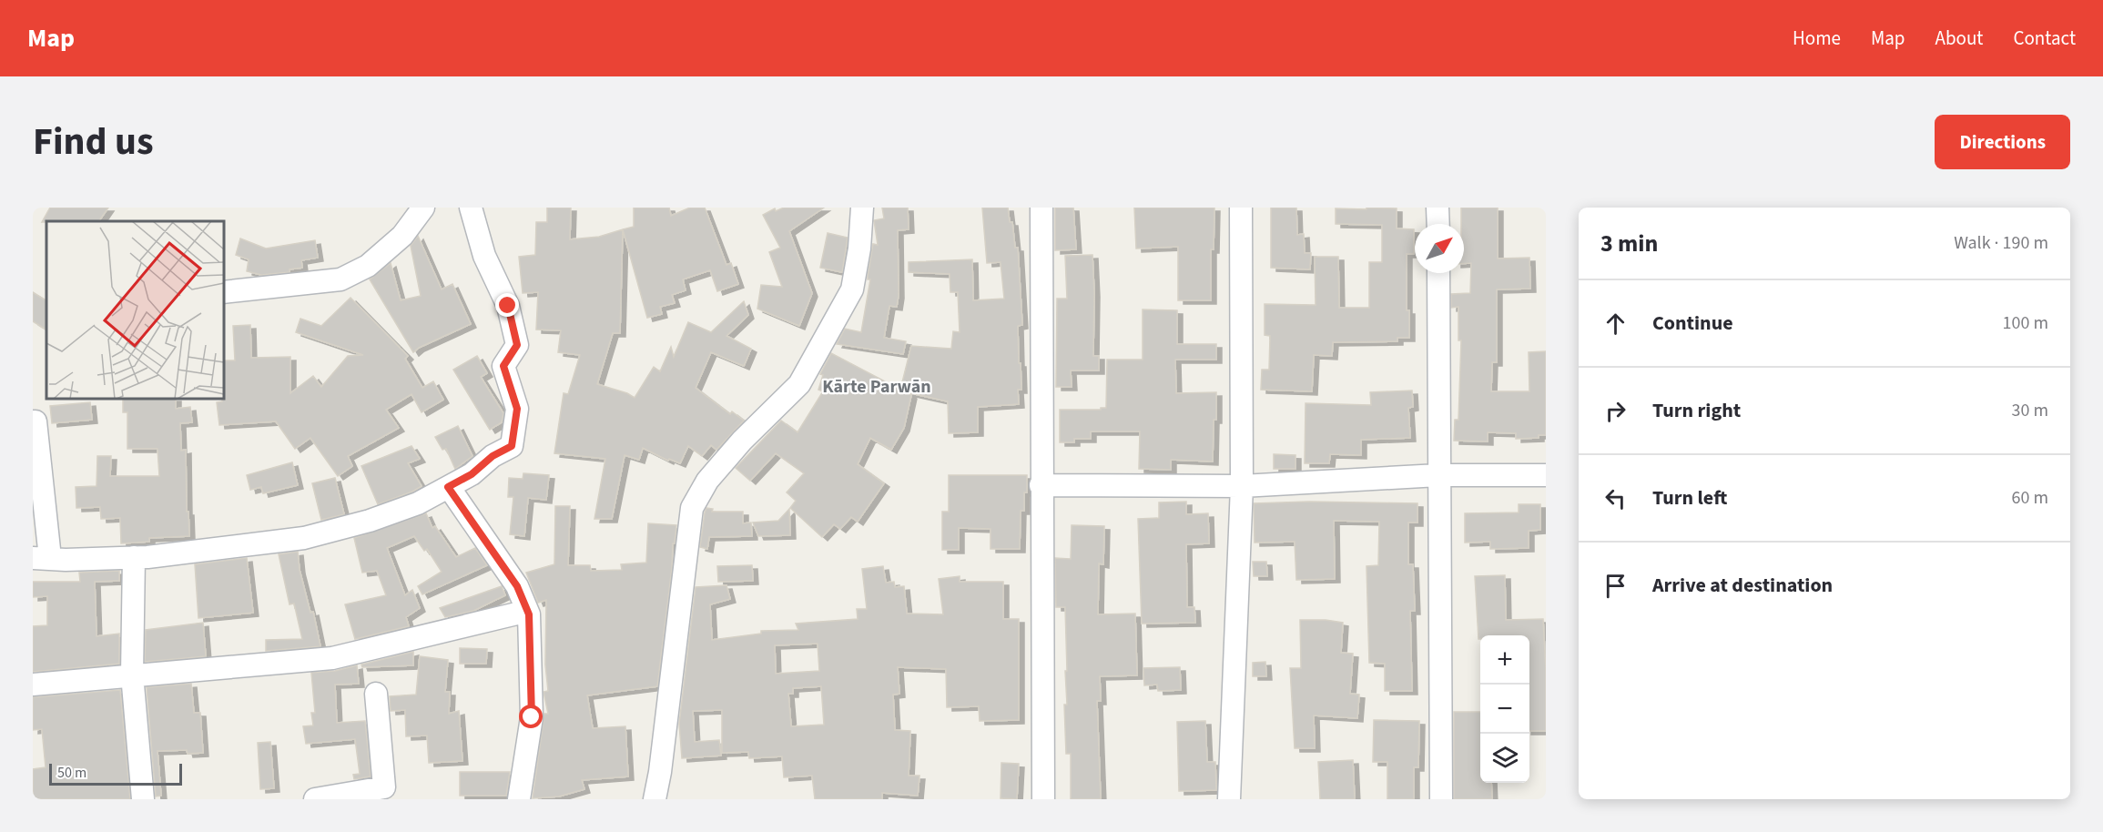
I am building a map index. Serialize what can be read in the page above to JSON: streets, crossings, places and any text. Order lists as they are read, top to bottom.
{
  "districts": ["Kārte Parwān"],
  "scale_bar": "50 m",
  "north": "top right",
  "page": {
    "header": "Map",
    "nav": [
      "Home",
      "Map",
      "About",
      "Contact"
    ],
    "title": "Find us",
    "buttons": "Directions",
    "heading": ["3 min", "Walk · 190 m"],
    "list": [
      ["Continue", "100 m"],
      ["Turn right", "30 m"],
      ["Turn left", "60 m"],
      "Arrive at destination"
    ],
    "map_buttons": ["+", "−"],
    "scale": "50 m"
  }
}
